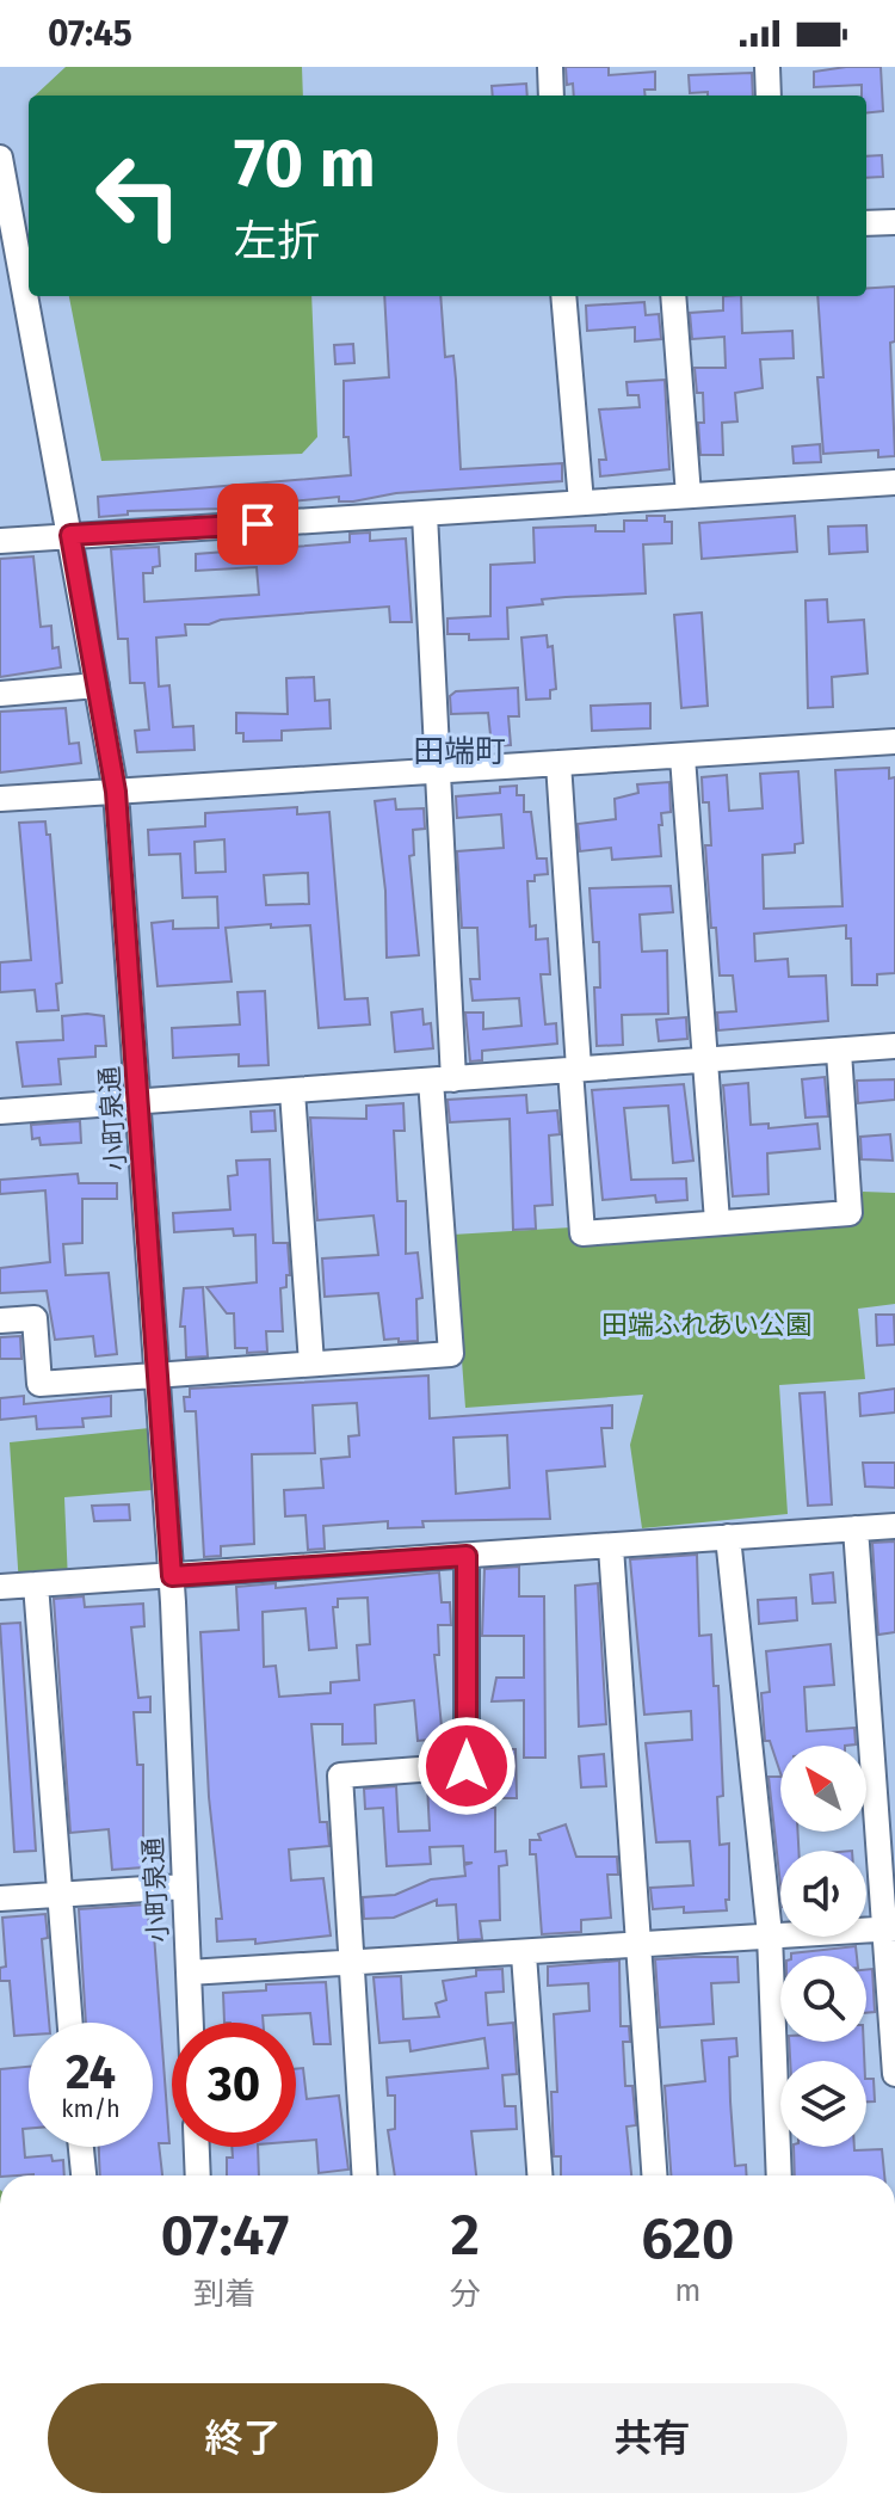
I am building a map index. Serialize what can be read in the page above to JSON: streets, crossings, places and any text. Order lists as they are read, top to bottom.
{
  "streets": {
    "street": ["小町泉通"]
  },
  "districts": ["田端町"],
  "parks": ["田端ふれあい公園"],
  "north": "top left",
  "page": {
    "status": "07:45",
    "turn": ["70 m", "左折"],
    "speed": "24 km/h",
    "limit": "30",
    "eta": [
      "07:47",
      "到着",
      "2",
      "分",
      "620",
      "m"
    ],
    "buttons": ["終了", "共有"]
  }
}
